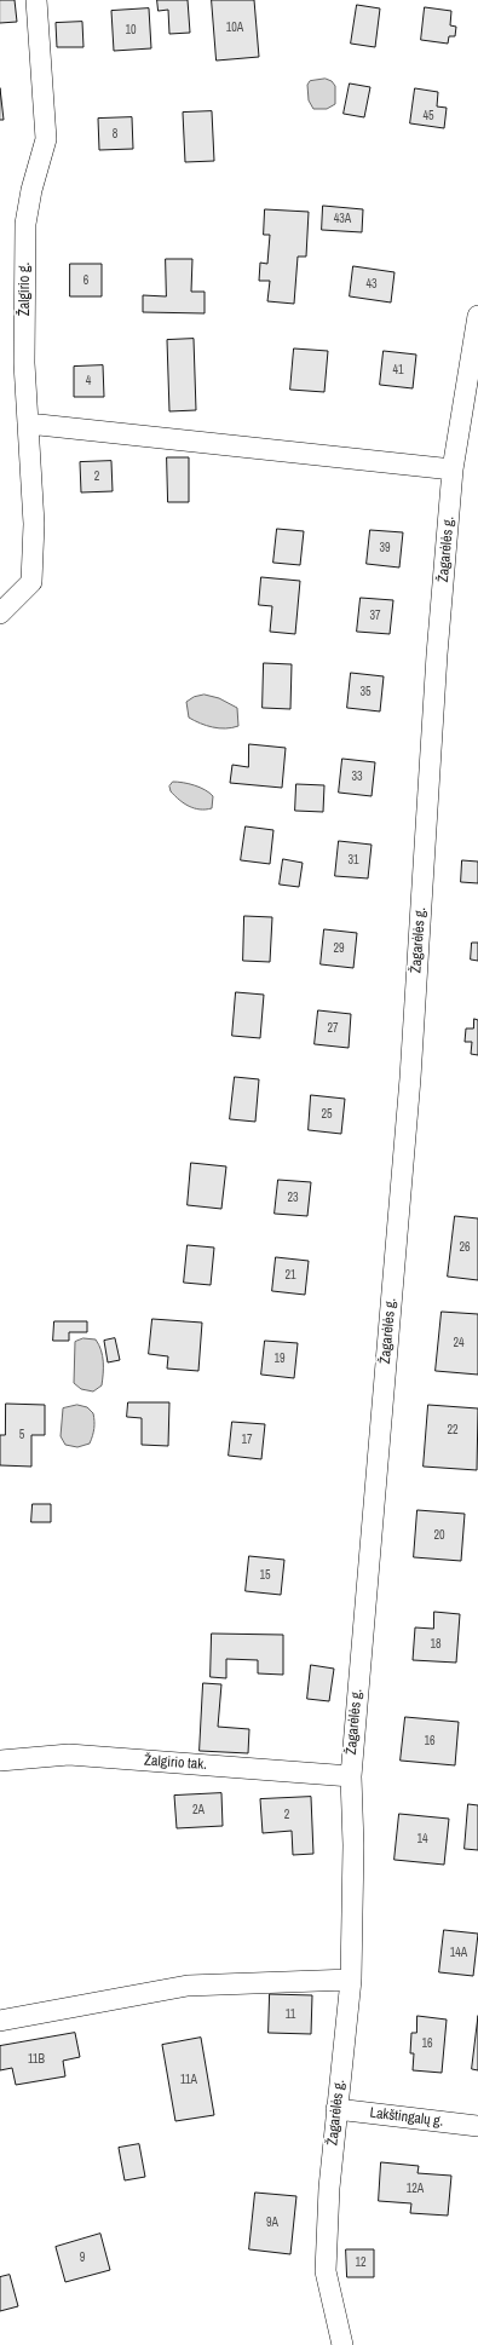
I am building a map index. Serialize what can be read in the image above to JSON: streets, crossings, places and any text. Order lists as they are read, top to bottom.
{
  "streets": {
    "street": [
      "Žalgirio g.",
      "Žagarėlės g.",
      "Žalgirio tak.",
      "Lakštingalų g."
    ]
  },
  "crossings": [
    ["Žagarėlės g.", "Žalgirio tak."],
    ["Žagarėlės g.", "Lakštingalų g."]
  ],
  "house_numbers": [
    "10A",
    "10",
    "45",
    "8",
    "43A",
    "6",
    "43",
    "41",
    "4",
    "2",
    "39",
    "37",
    "35",
    "33",
    "31",
    "29",
    "27",
    "25",
    "23",
    "26",
    "21",
    "24",
    "19",
    "22",
    "5",
    "17",
    "20",
    "15",
    "18",
    "16",
    "2A",
    "2",
    "14",
    "14A",
    "11",
    "16",
    "11B",
    "11A",
    "12A",
    "9A",
    "9",
    "12"
  ]
}
